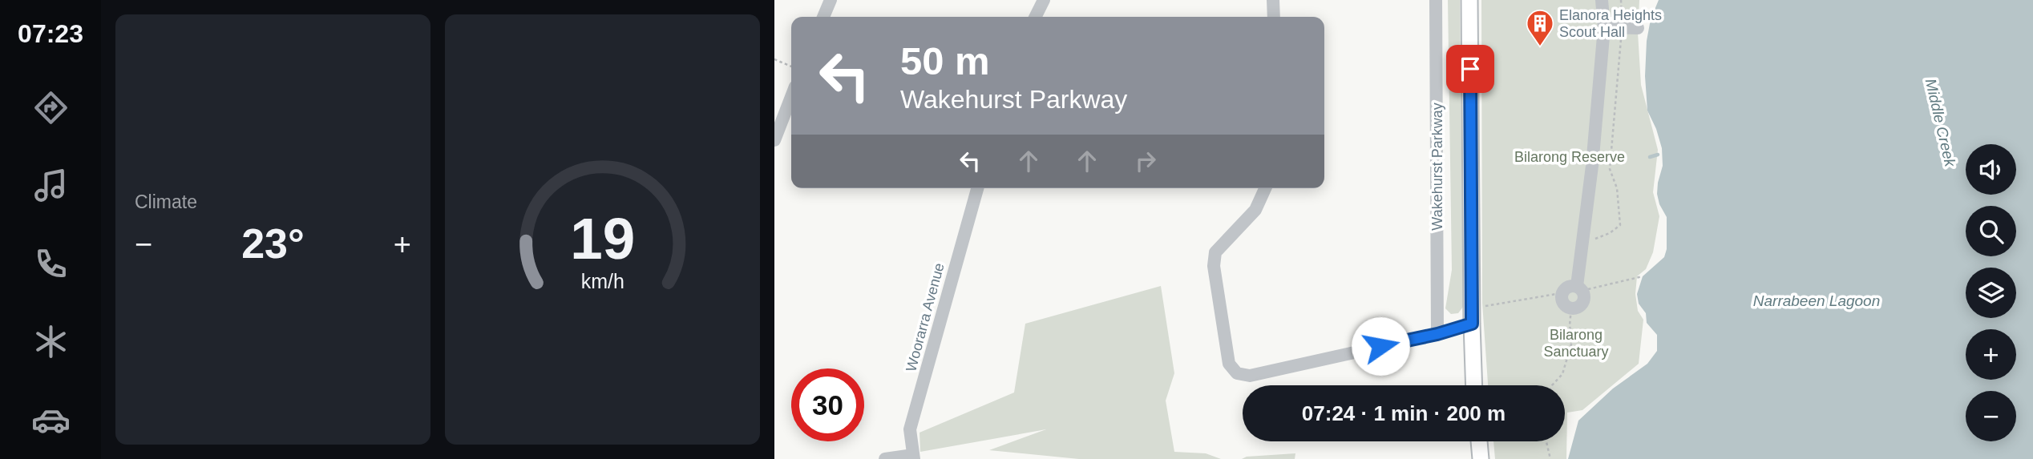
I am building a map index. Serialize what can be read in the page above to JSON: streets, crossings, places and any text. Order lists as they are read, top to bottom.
{
  "streets": {
    "street": ["Wakehurst Parkway", "Woorarra Avenue"]
  },
  "water": ["Middle Creek", "Narrabeen Lagoon"],
  "parks": ["Bilarong Reserve", "Bilarong Sanctuary"],
  "places": {
    "building": ["Elanora Heights Scout Hall"]
  },
  "page": {
    "tabs": "07:23",
    "tile": "Climate",
    "turn": ["50 m", "Wakehurst Parkway"],
    "map_buttons": ["+", "−"],
    "heat": ["−", "23°", "+"],
    "limit": "30",
    "trip": "07:24 · 1 min · 200 m",
    "gauge": ["19", "km/h"]
  }
}
